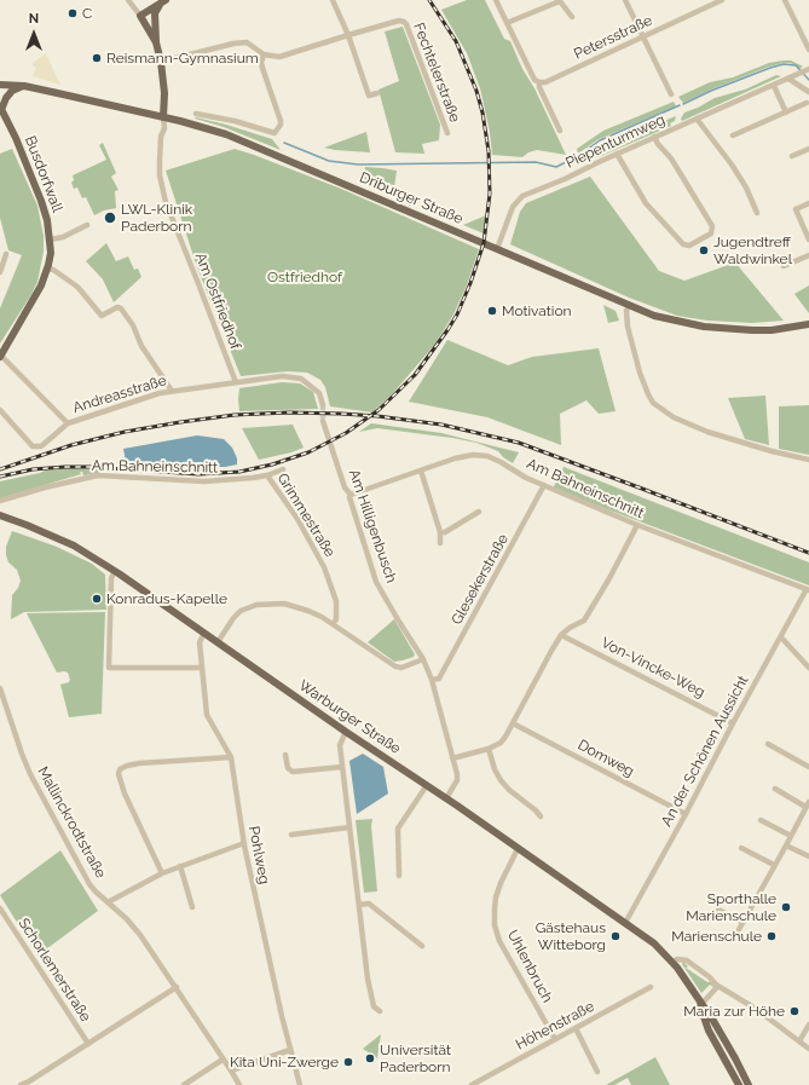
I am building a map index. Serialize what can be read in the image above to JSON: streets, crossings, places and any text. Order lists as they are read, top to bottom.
{
  "streets": {
    "main road": ["Busdorfwall", "Driburger Straße", "Warburger Straße"],
    "street": [
      "Petersstraße",
      "Fechtelerstraße",
      "Piepenturmweg",
      "Am Ostfriedhof",
      "Andreasstraße",
      "Am Bahneinschnitt",
      "Grimmestraße",
      "Am Hilligenbusch",
      "Glesekerstraße",
      "Von-Vincke-Weg",
      "An der Schönen Aussicht",
      "Domweg",
      "Mallinckrodtstraße",
      "Pohlweg",
      "Uhlenbruch",
      "Schorlemerstraße",
      "Höhenstraße"
    ]
  },
  "crossings": [
    ["Piepenturmweg", "Driburger Straße"],
    ["Busdorfwall", "Andreasstraße"],
    ["Driburger Straße", "Am Ostfriedhof"],
    ["Am Ostfriedhof", "Andreasstraße"],
    ["Am Bahneinschnitt", "Grimmestraße"],
    ["Am Bahneinschnitt", "Am Hilligenbusch"],
    ["Am Bahneinschnitt", "Glesekerstraße"],
    ["Am Bahneinschnitt", "An der Schönen Aussicht"],
    ["Am Hilligenbusch", "Glesekerstraße"],
    ["Am Hilligenbusch", "Warburger Straße"],
    ["Von-Vincke-Weg", "An der Schönen Aussicht"],
    ["Warburger Straße", "An der Schönen Aussicht"],
    ["Warburger Straße", "Pohlweg"],
    ["Warburger Straße", "Uhlenbruch"],
    ["An der Schönen Aussicht", "Domweg"],
    ["Uhlenbruch", "Höhenstraße"]
  ],
  "parks": ["Ostfriedhof"],
  "places": [
    "C",
    "Reismann-Gymnasium",
    "LWL-Klinik Paderborn",
    "Jugendtreff Waldwinkel",
    "Motivation",
    "Konradus-Kapelle",
    "Sporthalle Marienschule",
    "Gästehaus Witteborg",
    "Marienschule",
    "Maria zur Höhe",
    "Universität Paderborn",
    "Kita Uni-Zwerge"
  ],
  "north": "top"
}
